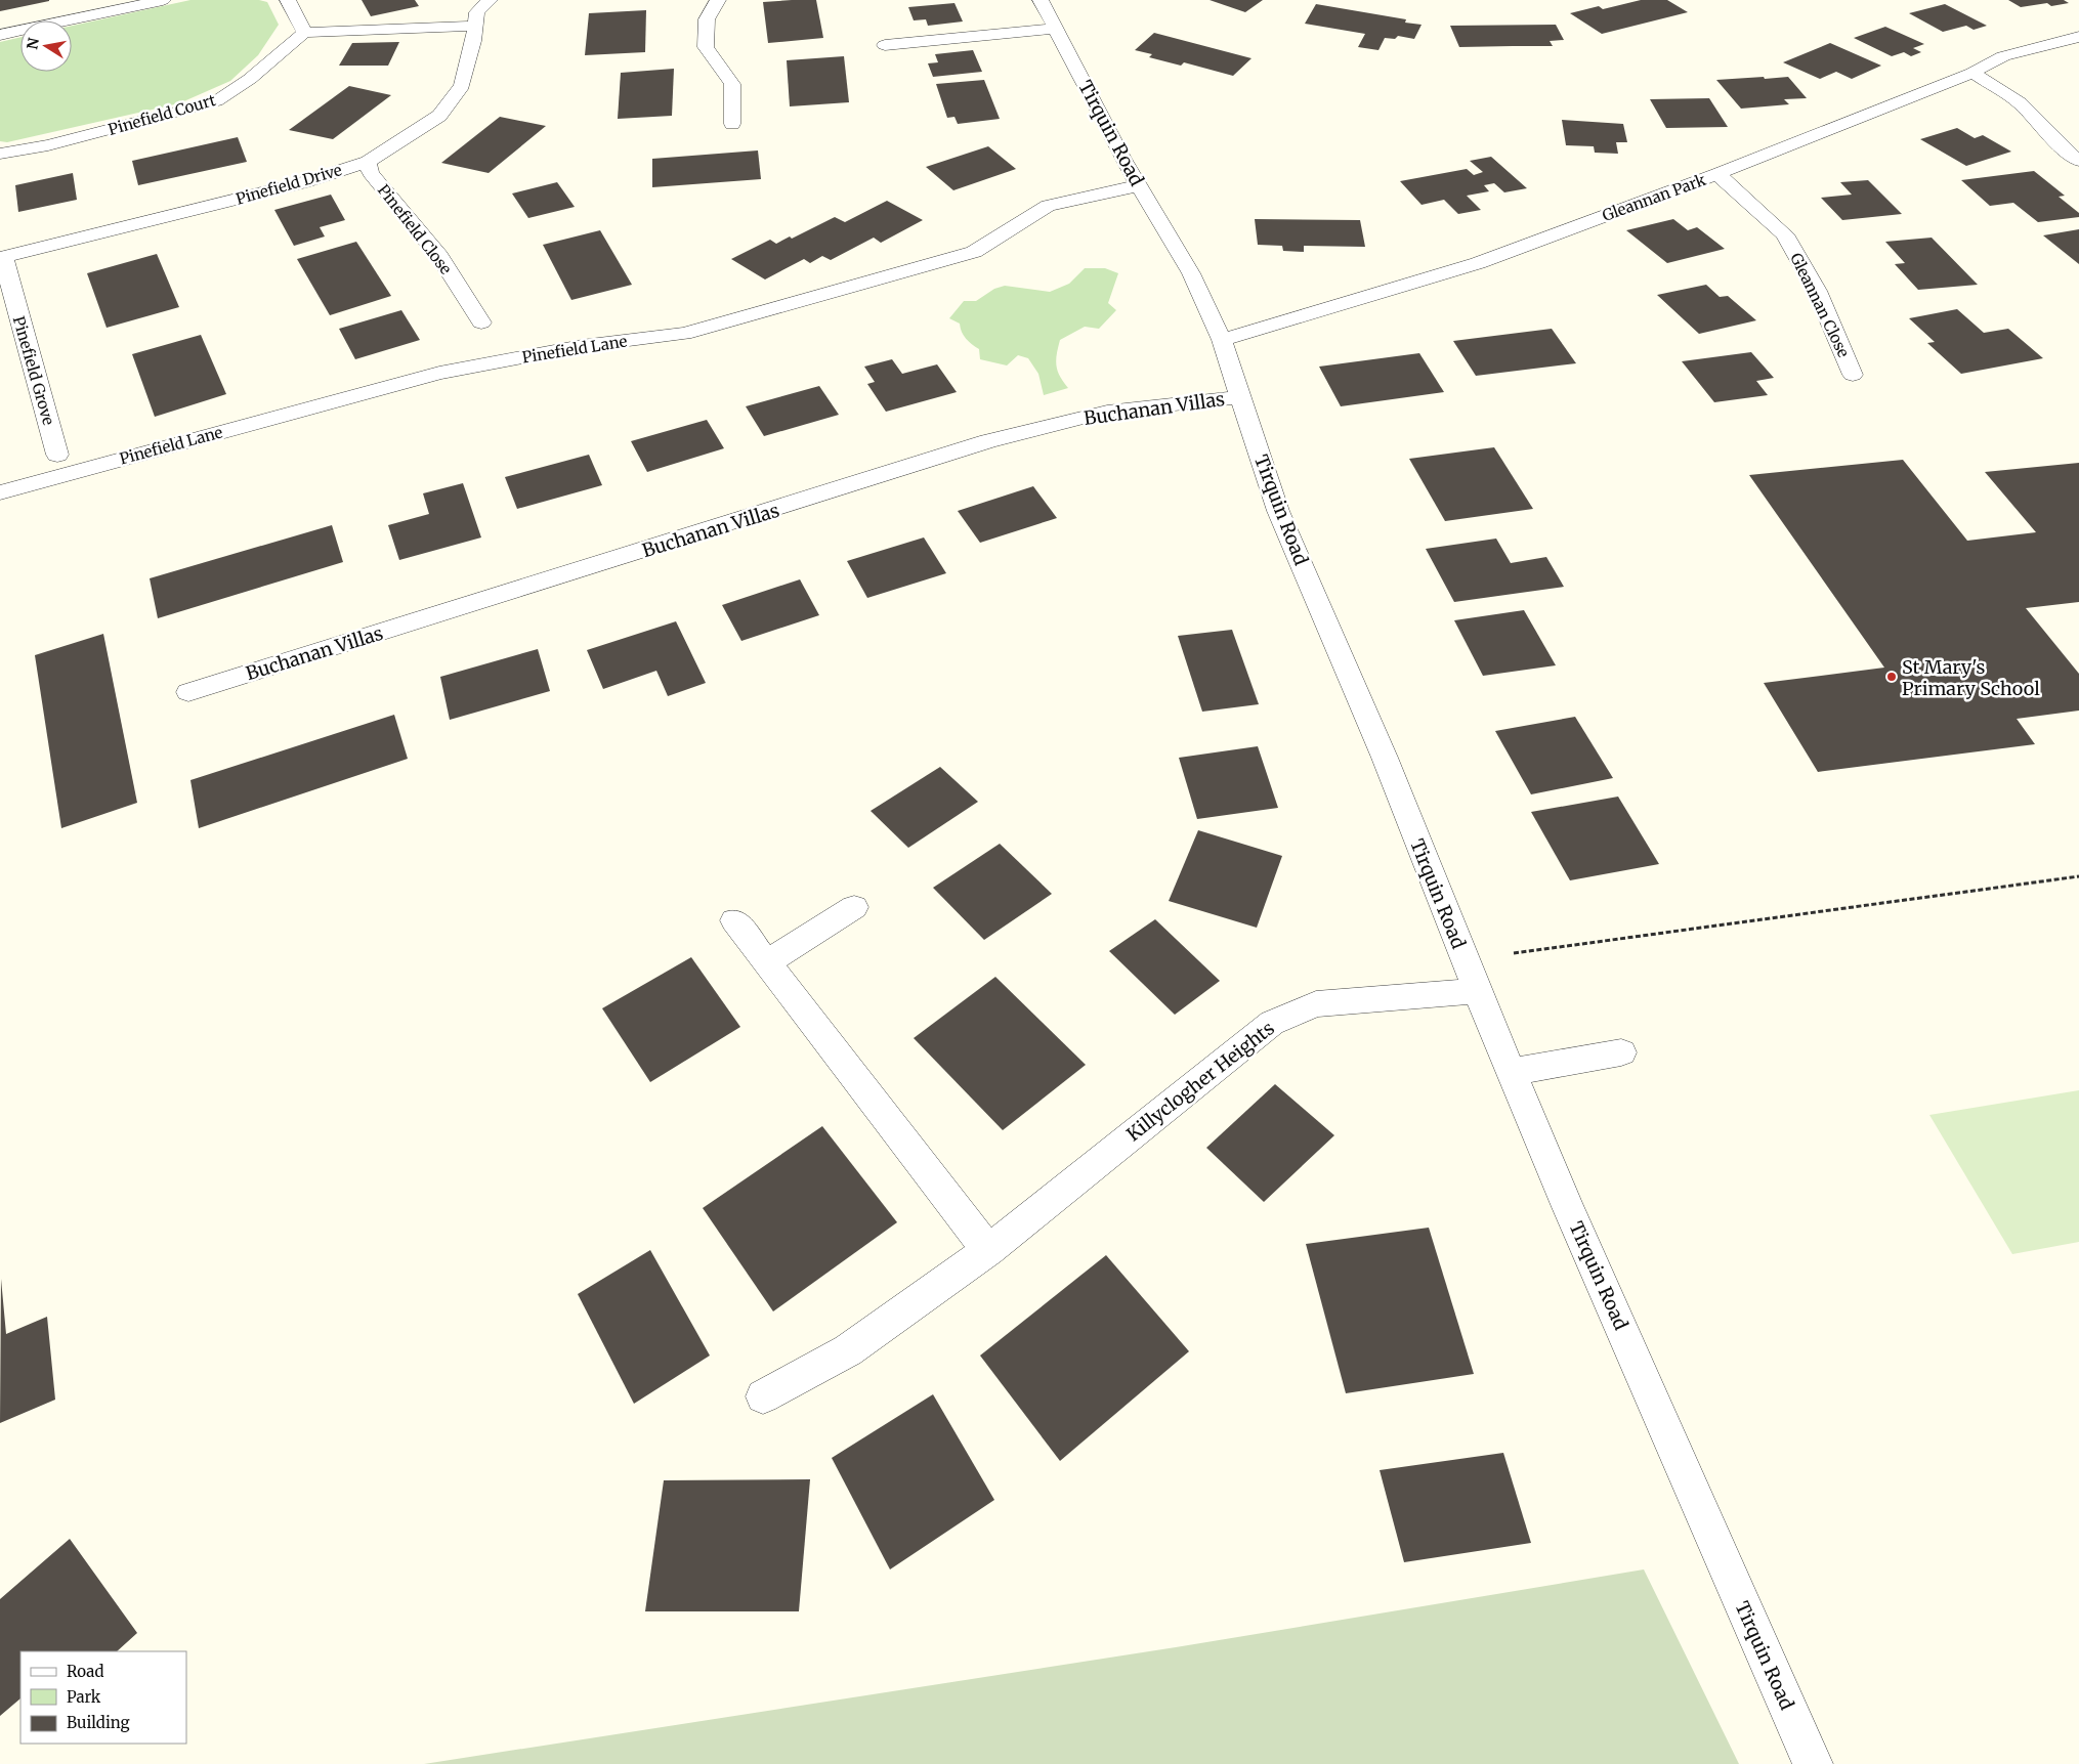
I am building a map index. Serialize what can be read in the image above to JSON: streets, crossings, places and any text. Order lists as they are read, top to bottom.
{
  "streets": {
    "street": [
      "Pinefield Court",
      "Tirquin Road",
      "Pinefield Drive",
      "Gleannan Park",
      "Pinefield Close",
      "Gleannan Close",
      "Pinefield Lane",
      "Pinefield Grove",
      "Buchanan Villas",
      "Killyclogher Heights"
    ]
  },
  "crossings": [
    ["Tirquin Road", "Gleannan Park"],
    ["Tirquin Road", "Pinefield Lane"],
    ["Tirquin Road", "Buchanan Villas"],
    ["Tirquin Road", "Killyclogher Heights"],
    ["Pinefield Drive", "Pinefield Close"],
    ["Pinefield Drive", "Pinefield Grove"],
    ["Gleannan Park", "Gleannan Close"]
  ],
  "places": ["St Mary's Primary School"],
  "legend": ["Road", "Park", "Building"],
  "north": "left"
}
